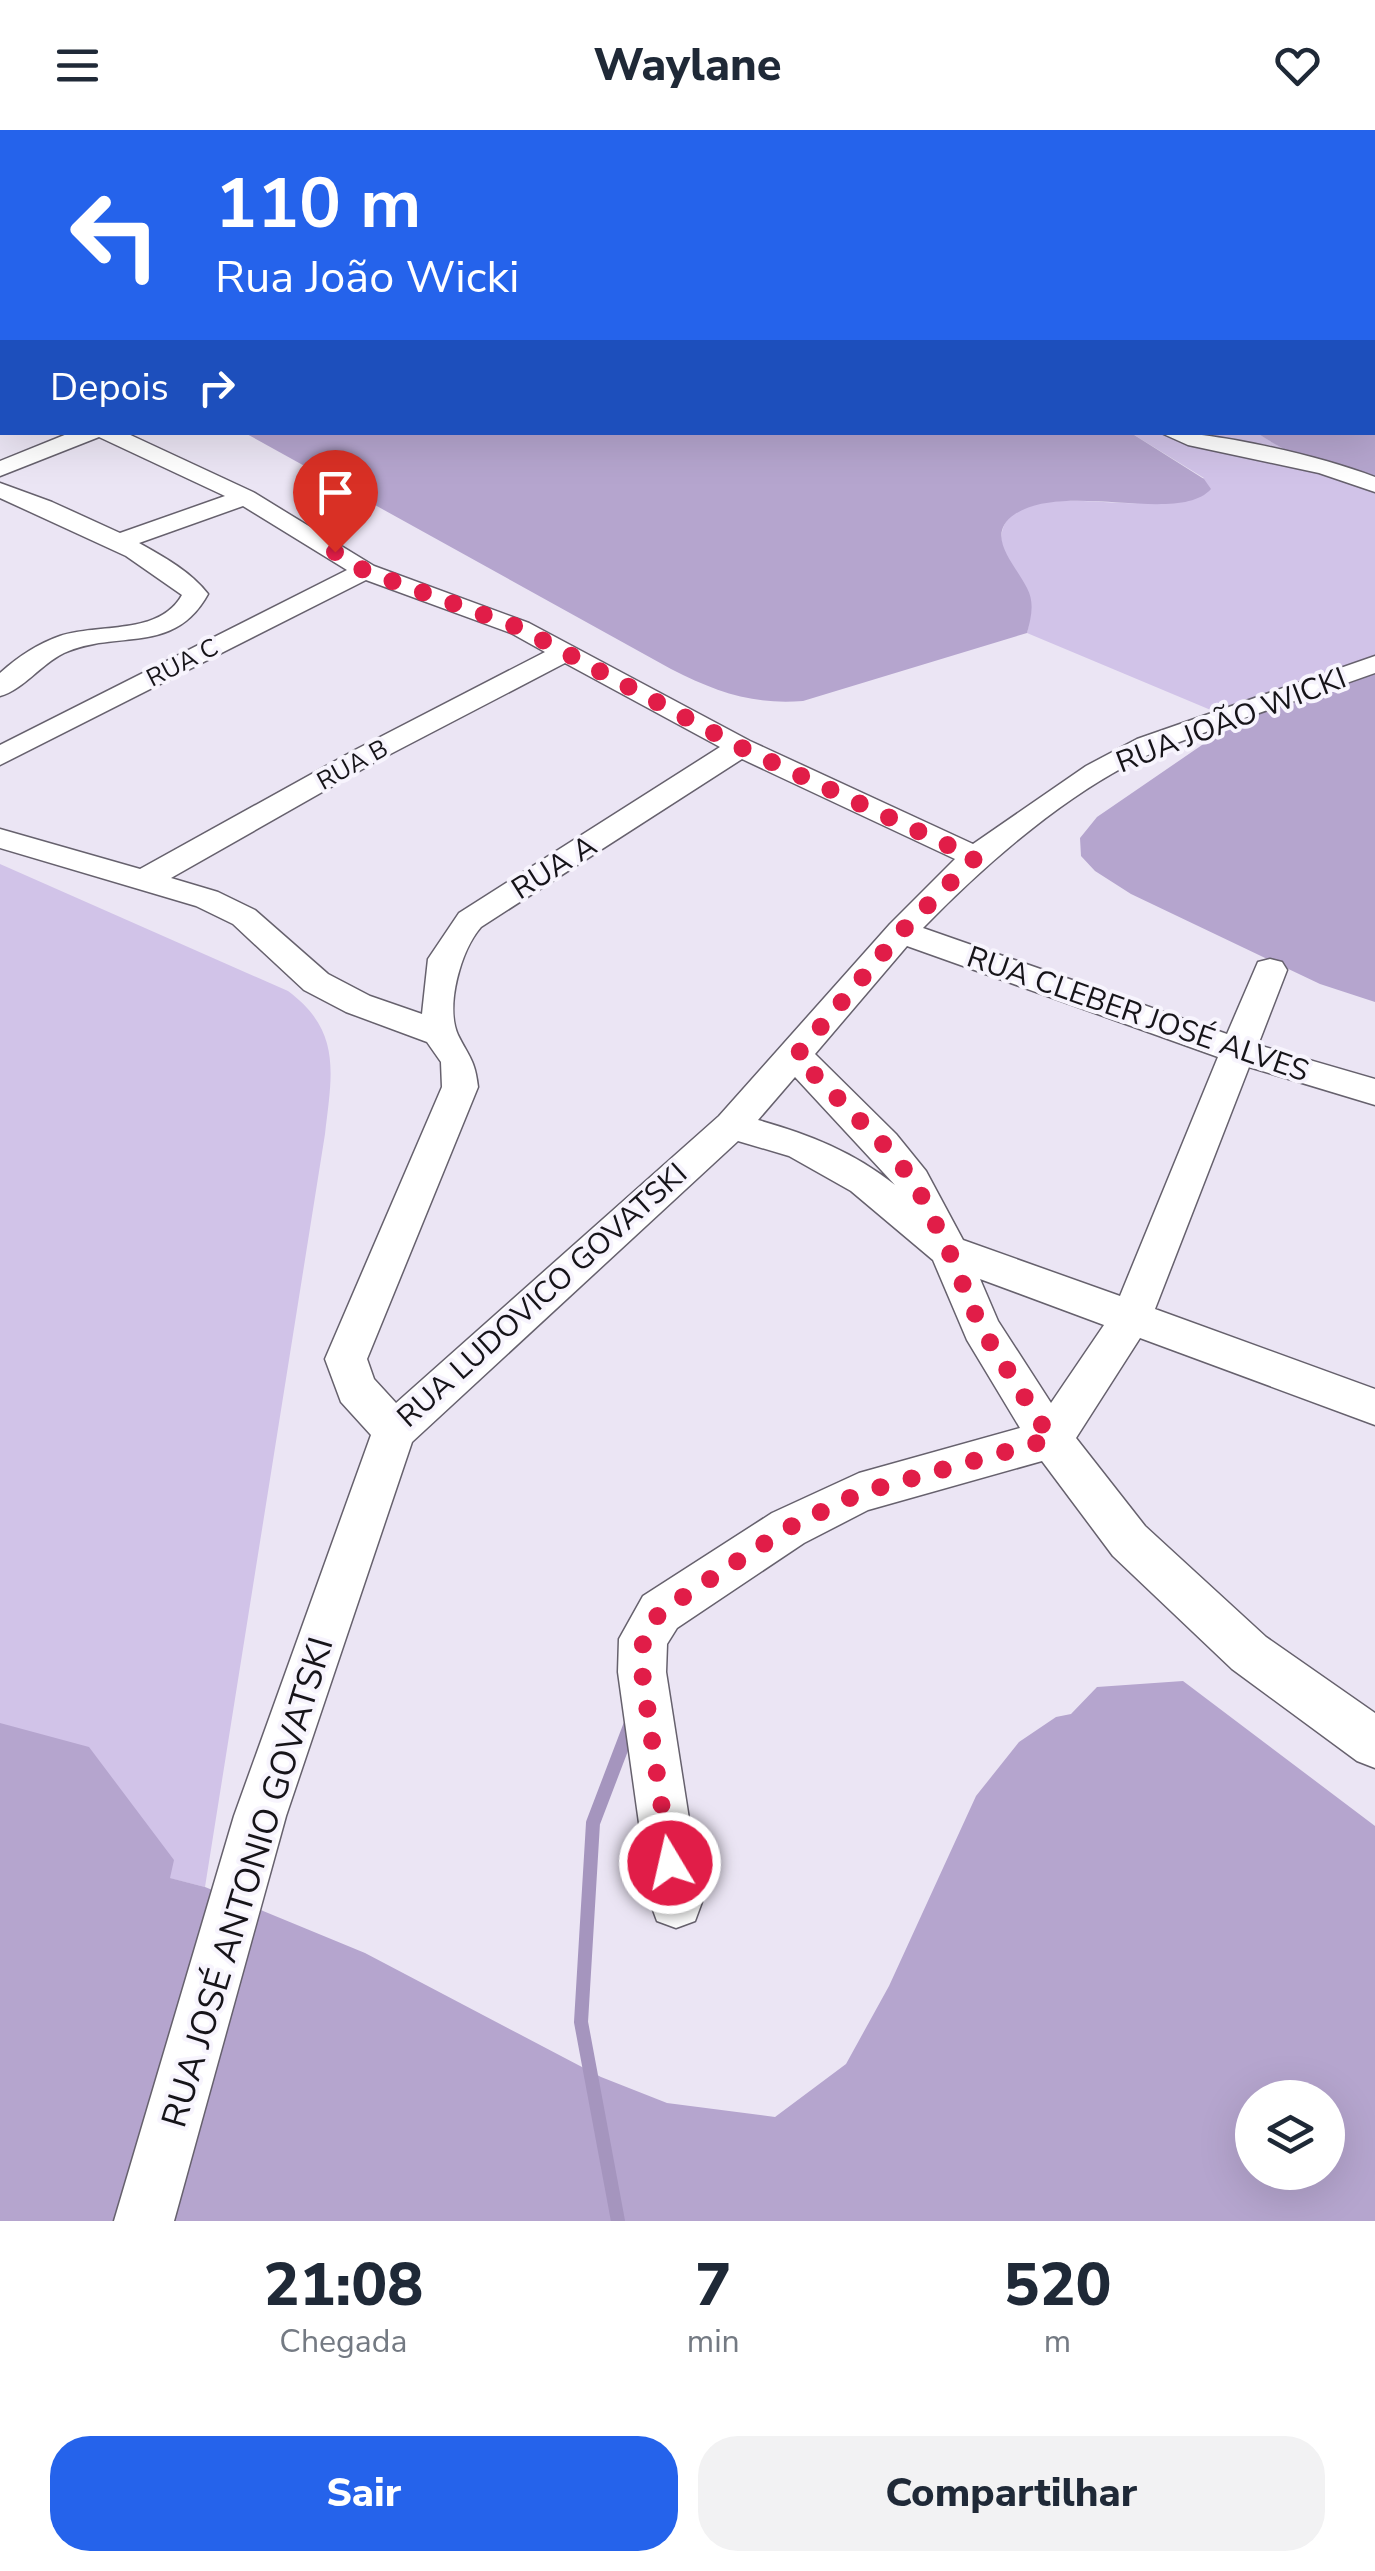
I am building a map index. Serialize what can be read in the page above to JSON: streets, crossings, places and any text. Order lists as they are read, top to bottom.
{
  "streets": {
    "street": [
      "RUA C",
      "RUA JOÃO WICKI",
      "RUA B",
      "RUA A",
      "RUA CLEBER JOSÉ ALVES",
      "RUA LUDOVICO GOVATSKI",
      "RUA JOSÉ ANTONIO GOVATSKI"
    ]
  },
  "crossings": [
    ["RUA JOÃO WICKI", "RUA CLEBER JOSÉ ALVES"],
    ["RUA JOÃO WICKI", "RUA LUDOVICO GOVATSKI"],
    ["RUA A", "RUA LUDOVICO GOVATSKI"],
    ["RUA LUDOVICO GOVATSKI", "RUA JOSÉ ANTONIO GOVATSKI"]
  ],
  "page": {
    "header": "Waylane",
    "turn": ["110 m", "Rua João Wicki"],
    "then": "Depois",
    "eta": [
      "21:08",
      "Chegada",
      "7",
      "min",
      "520",
      "m"
    ],
    "buttons": ["Sair", "Compartilhar"]
  }
}
